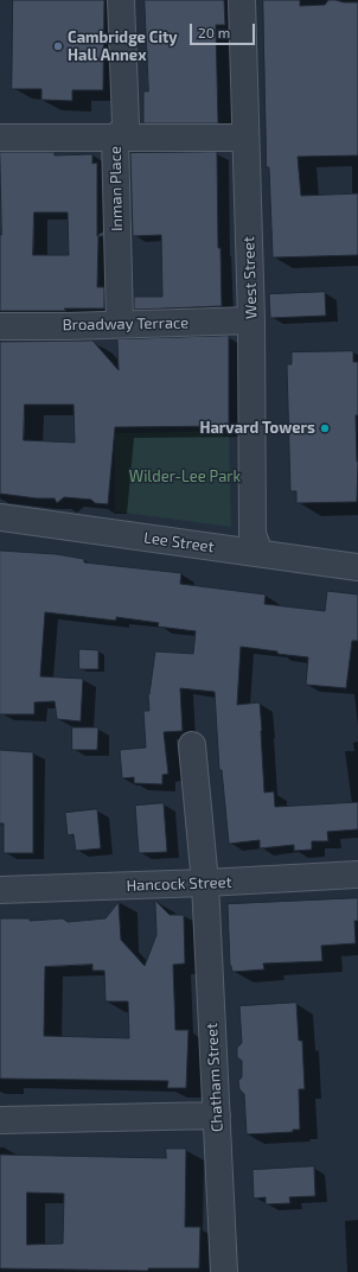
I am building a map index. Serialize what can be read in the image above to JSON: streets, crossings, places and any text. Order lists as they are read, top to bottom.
{
  "streets": {
    "street": [
      "Inman Place",
      "West Street",
      "Broadway Terrace",
      "Lee Street",
      "Hancock Street",
      "Chatham Street"
    ]
  },
  "crossings": [
    ["Inman Place", "Broadway Terrace"],
    ["West Street", "Broadway Terrace"],
    ["West Street", "Lee Street"],
    ["Hancock Street", "Chatham Street"]
  ],
  "parks": ["Wilder-Lee Park"],
  "places": ["Cambridge City Hall Annex", "Harvard Towers"],
  "scale_bar": "20 m"
}
